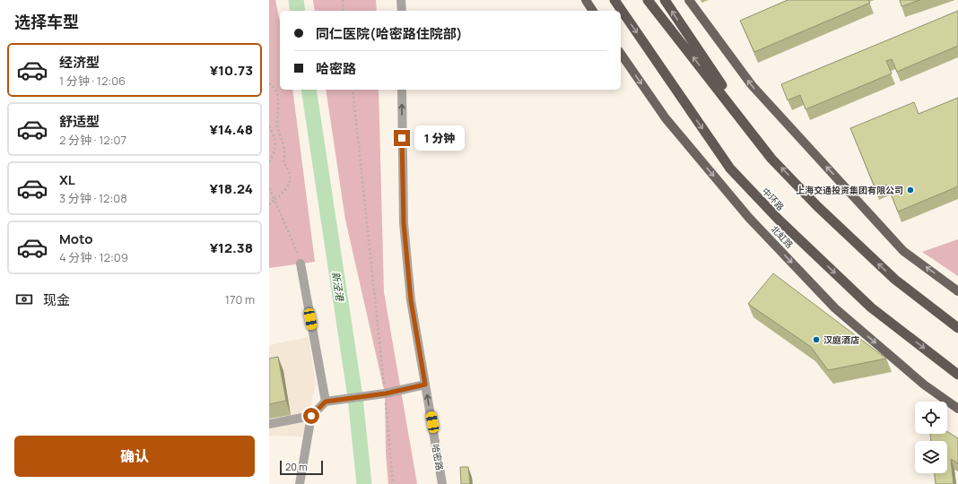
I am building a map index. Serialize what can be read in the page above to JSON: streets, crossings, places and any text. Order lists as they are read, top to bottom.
{
  "streets": {
    "highway": ["中环路"],
    "main road": ["北虹路"],
    "street": ["哈密路"]
  },
  "one_way": ["北虹路", "哈密路"],
  "water": ["新泾港"],
  "places": ["上海交通投资集团有限公司", "汉庭酒店"],
  "scale_bar": "20 m",
  "page": {
    "heading": "选择车型",
    "banner": ["同仁医院(哈密路住院部)", "哈密路"],
    "list": [
      {
        "name": "经济型",
        "note": "1 分钟 · 12:06",
        "value": "¥10.73"
      },
      {
        "name": "舒适型",
        "note": "2 分钟 · 12:07",
        "value": "¥14.48"
      },
      {
        "name": "XL",
        "note": "3 分钟 · 12:08",
        "value": "¥18.24"
      },
      {
        "name": "Moto",
        "note": "4 分钟 · 12:09",
        "value": "¥12.38"
      }
    ],
    "bubble": "1 分钟",
    "pay": ["现金", "170 m"],
    "buttons": "确认",
    "scale": "20 m"
  }
}
